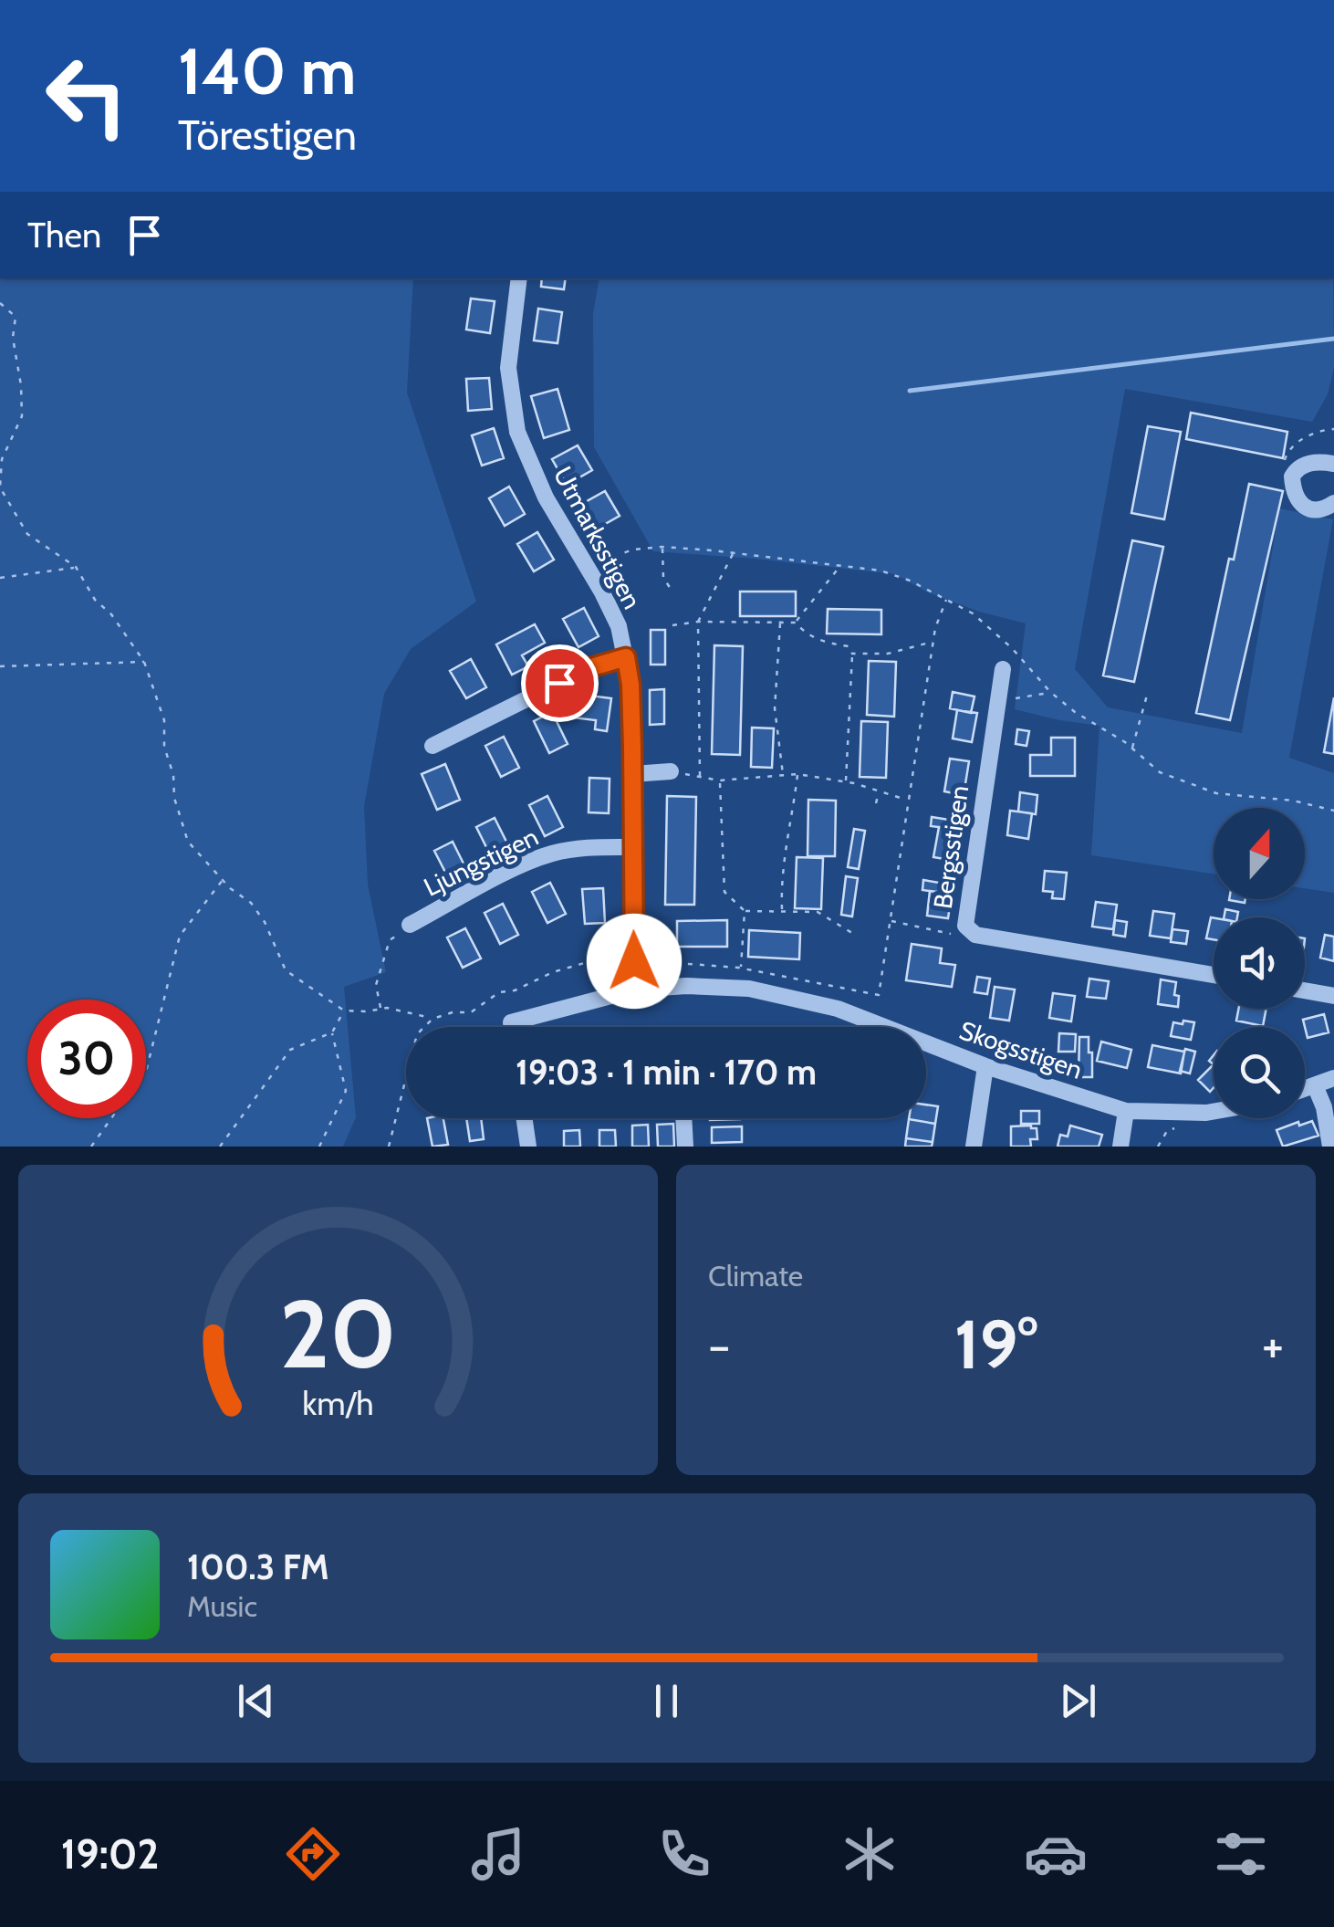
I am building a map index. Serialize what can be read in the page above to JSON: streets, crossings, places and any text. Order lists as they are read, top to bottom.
{
  "streets": {
    "street": [
      "Utmarksstigen",
      "Bergsstigen",
      "Ljungstigen",
      "Skogsstigen"
    ]
  },
  "crossings": [
    ["Utmarksstigen", "Ljungstigen"],
    ["Utmarksstigen", "Skogsstigen"]
  ],
  "north": "top",
  "page": {
    "turn": ["140 m", "Törestigen"],
    "then": "Then",
    "limit": "30",
    "trip": "19:03 · 1 min · 170 m",
    "tile": "Climate",
    "heat": ["−", "19°", "+"],
    "song": ["100.3 FM", "Music"],
    "tabs": "19:02",
    "gauge": ["20", "km/h"]
  }
}
